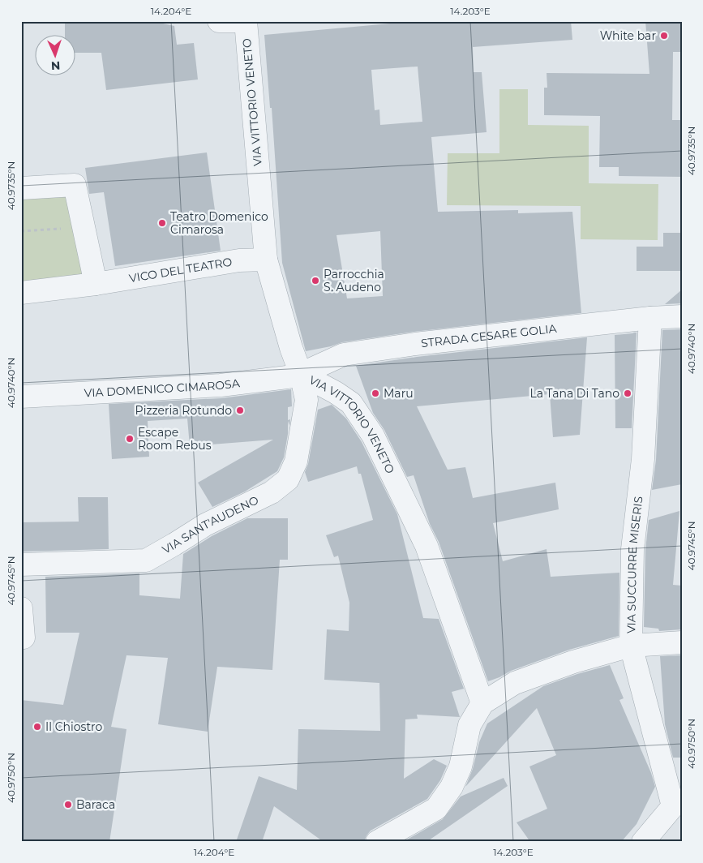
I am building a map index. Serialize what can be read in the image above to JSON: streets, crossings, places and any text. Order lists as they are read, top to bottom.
{
  "streets": {
    "street": [
      "VIA VITTORIO VENETO",
      "VICO DEL TEATRO",
      "STRADA CESARE GOLIA",
      "VIA DOMENICO CIMAROSA",
      "VIA SANT'AUDENO",
      "VIA SUCCURRE MISERIS"
    ]
  },
  "crossings": [
    ["VIA VITTORIO VENETO", "VICO DEL TEATRO"],
    ["VIA VITTORIO VENETO", "STRADA CESARE GOLIA"],
    ["VIA VITTORIO VENETO", "VIA DOMENICO CIMAROSA"],
    ["VIA VITTORIO VENETO", "VIA SANT'AUDENO"],
    ["STRADA CESARE GOLIA", "VIA DOMENICO CIMAROSA"],
    ["STRADA CESARE GOLIA", "VIA SANT'AUDENO"],
    ["STRADA CESARE GOLIA", "VIA SUCCURRE MISERIS"],
    ["VIA DOMENICO CIMAROSA", "VIA SANT'AUDENO"]
  ],
  "places": [
    "White bar",
    "Teatro Domenico Cimarosa",
    "Parrocchia S. Audeno",
    "Maru",
    "La Tana Di Tano",
    "Pizzeria Rotundo",
    "Escape Room Rebus",
    "Il Chiostro",
    "Baraca"
  ],
  "north": "bottom",
  "coordinates": [
    "14.204°E",
    "14.203°E",
    "40.9735°N",
    "40.9740°N",
    "40.9745°N",
    "40.9750°N"
  ]
}
